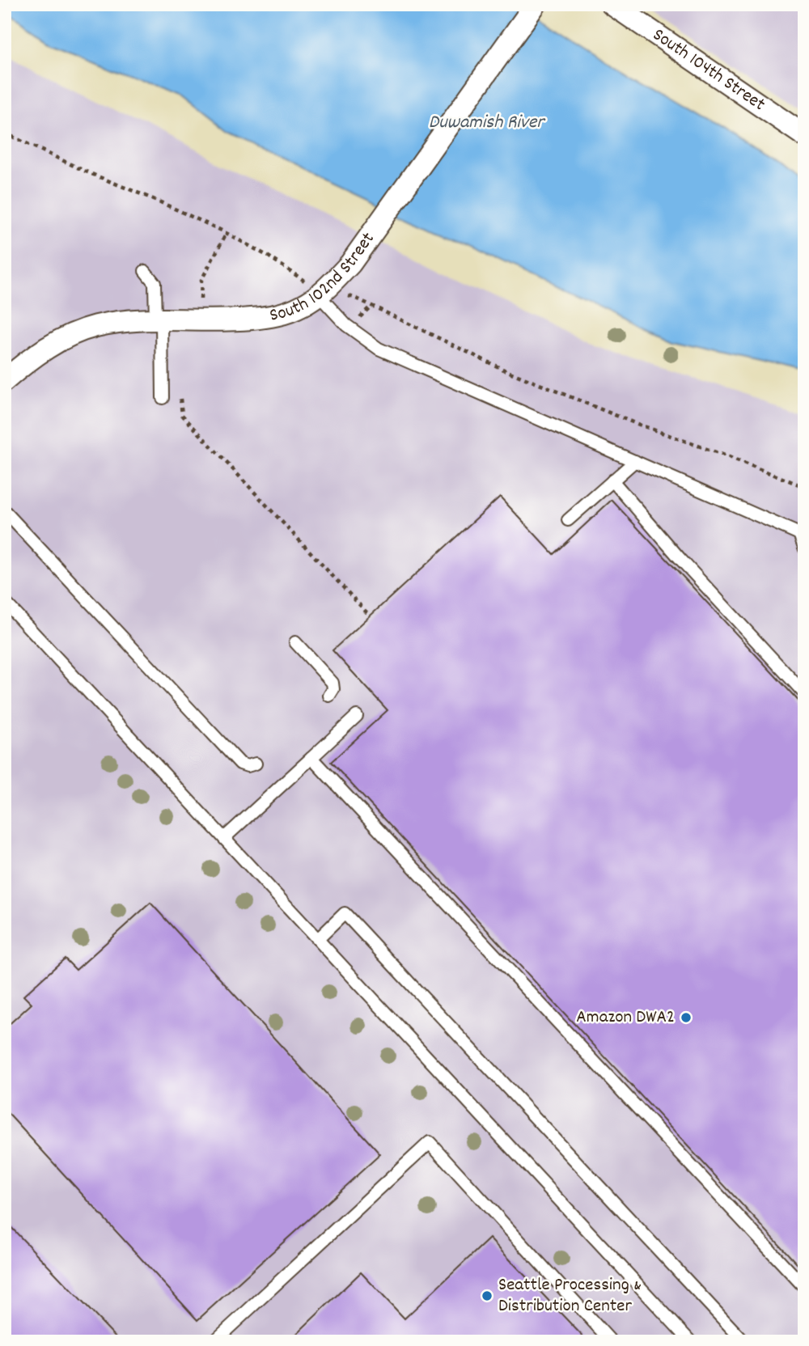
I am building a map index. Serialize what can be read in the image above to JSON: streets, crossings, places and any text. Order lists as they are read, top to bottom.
{
  "streets": {
    "street": ["South 104th Street", "South 102nd Street"]
  },
  "water": ["Duwamish River"],
  "places": ["Amazon DWA2", "Seattle Processing & Distribution Center"]
}
